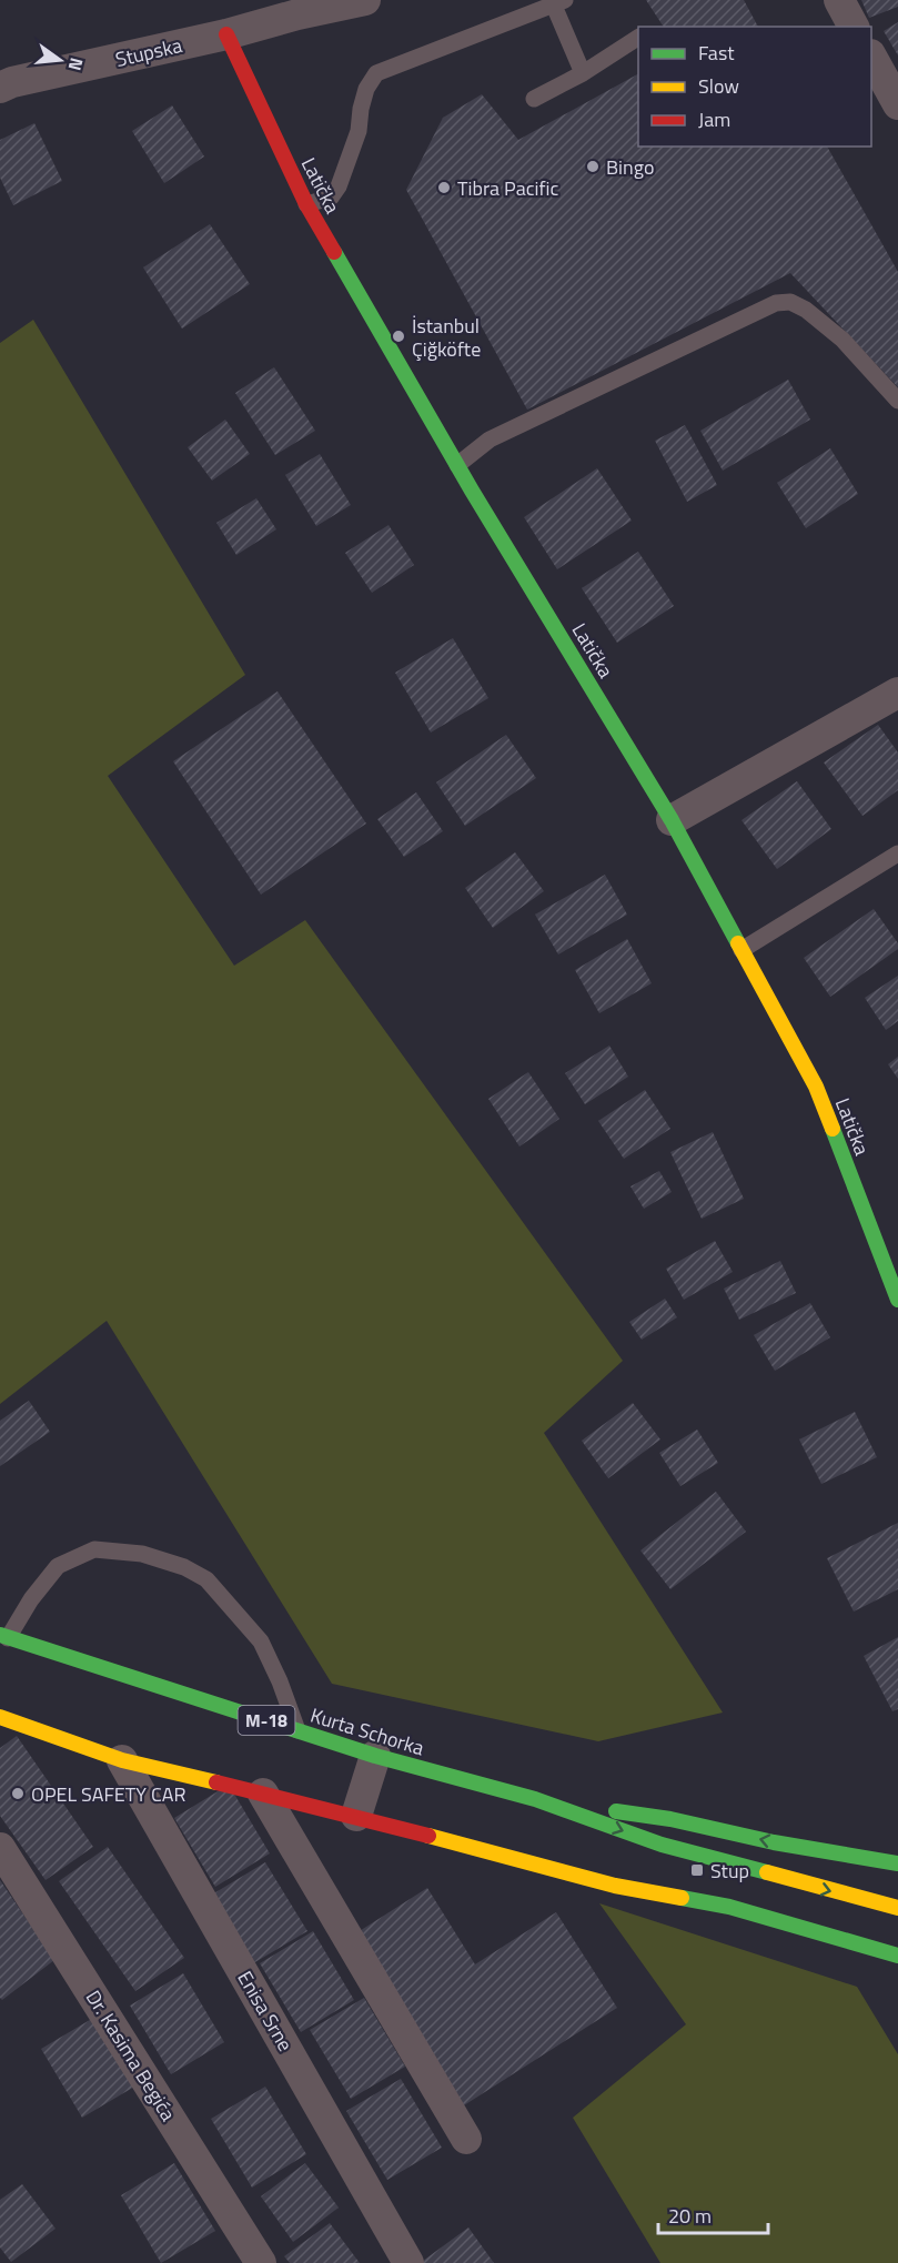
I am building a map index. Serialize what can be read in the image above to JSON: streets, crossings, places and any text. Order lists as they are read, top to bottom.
{
  "streets": {
    "street": [
      "Stupska",
      "Latička",
      "M-18",
      "Kurta Schorka",
      "Enisa Srne",
      "Dr. Kasima Begića"
    ]
  },
  "crossings": [
    ["Stupska", "Latička"]
  ],
  "places": {
    "other": [
      "Bingo",
      "Tibra Pacific",
      "İstanbul Çiğköfte",
      "OPEL SAFETY CAR"
    ],
    "transit": ["Stup"]
  },
  "legend": ["Fast", "Slow", "Jam"],
  "scale_bar": "20 m",
  "north": "right"
}
